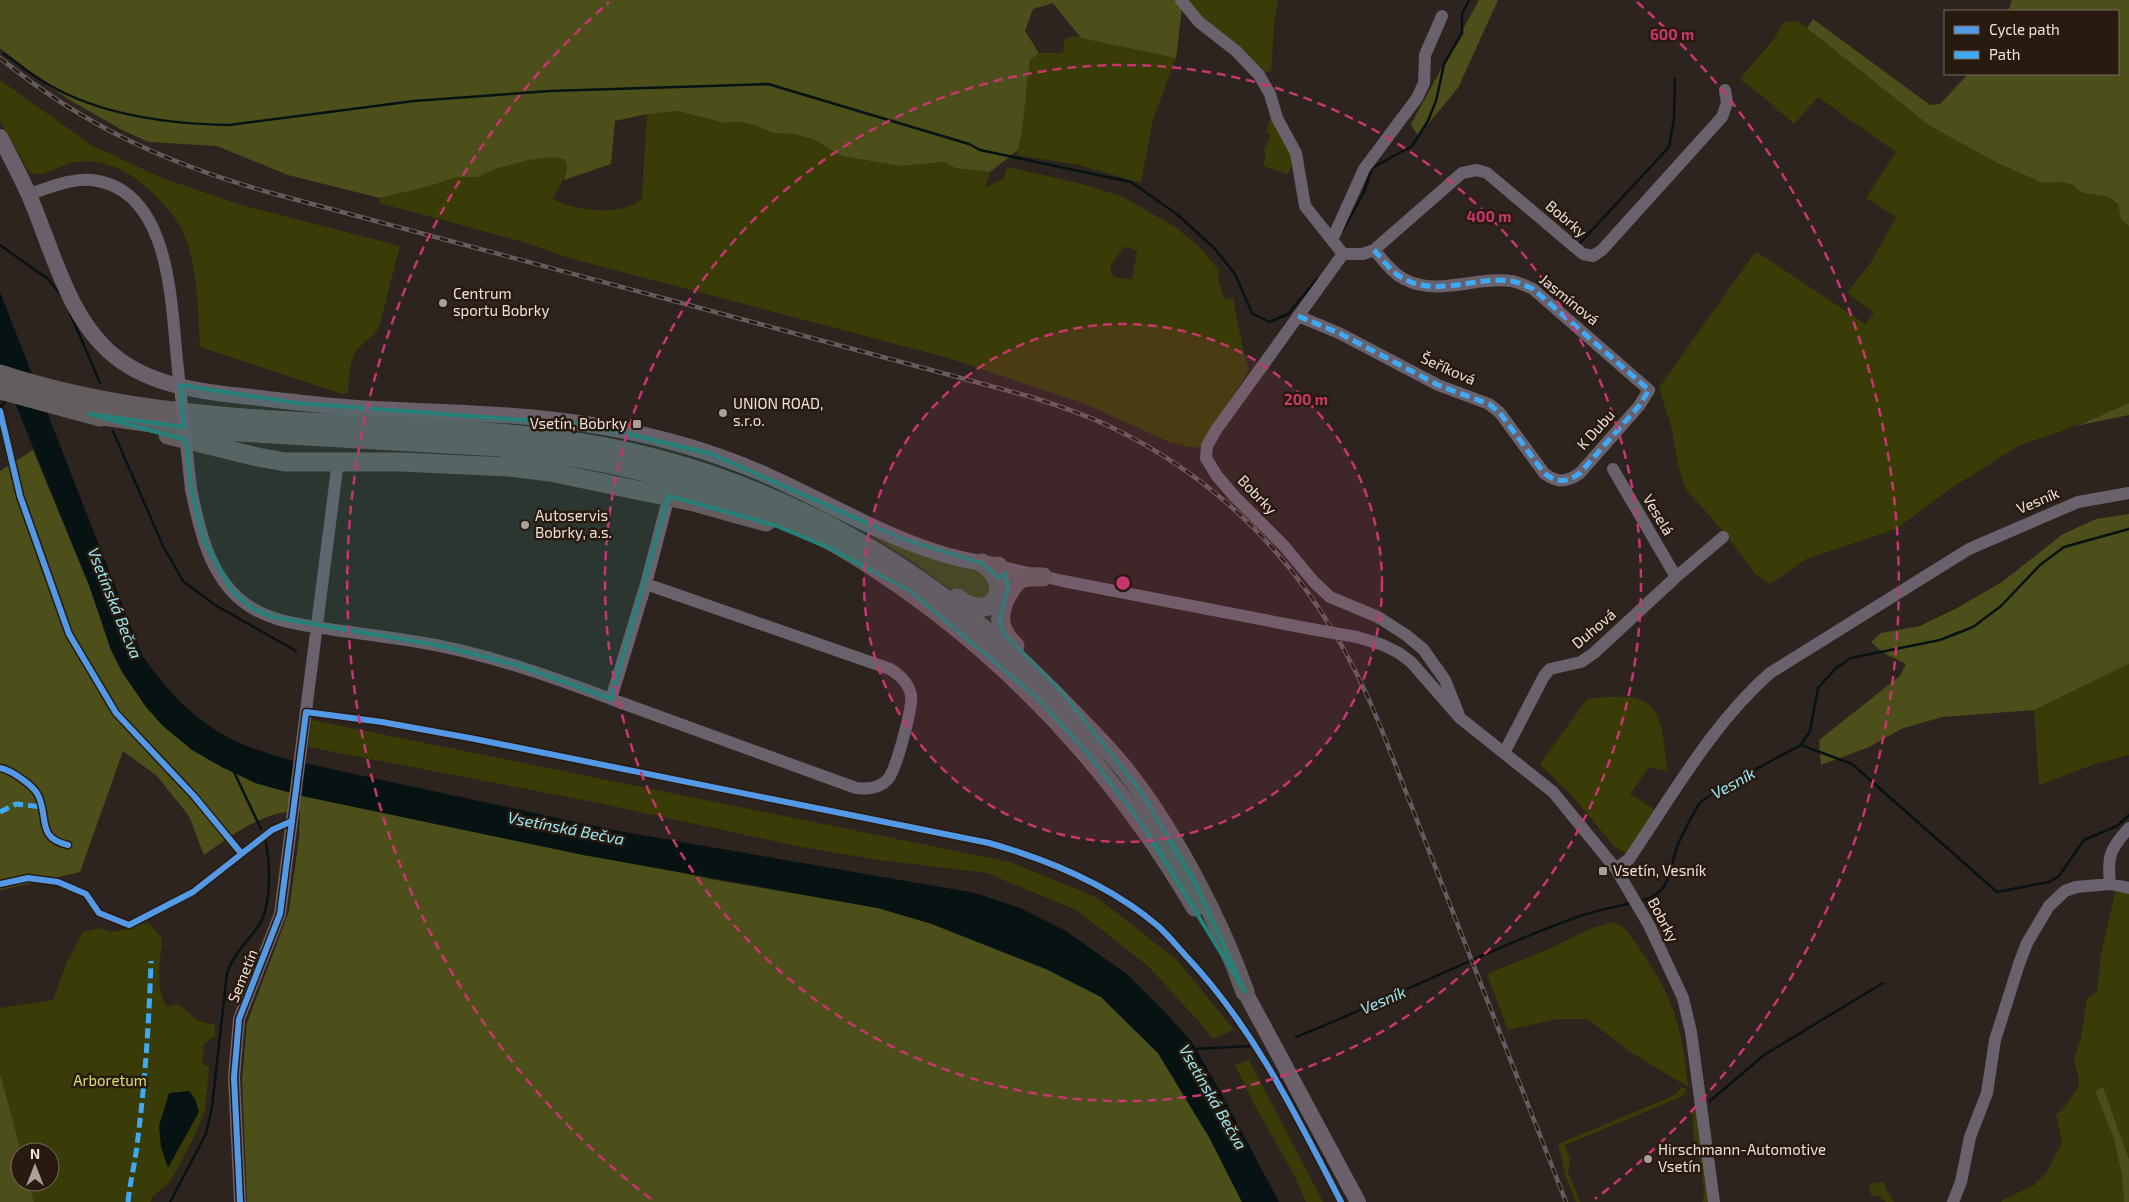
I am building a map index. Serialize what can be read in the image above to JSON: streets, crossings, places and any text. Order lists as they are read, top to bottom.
{
  "streets": {
    "street": [
      "Bobrky",
      "Jasmínová",
      "Šeříková",
      "K Dubu",
      "Vesník",
      "Veselá",
      "Duhová",
      "Semetín"
    ]
  },
  "crossings": [
    ["Bobrky", "Jasmínová"],
    ["Bobrky", "Šeříková"],
    ["Bobrky", "Vesník"],
    ["Bobrky", "Duhová"],
    ["Jasmínová", "K Dubu"],
    ["Šeříková", "K Dubu"],
    ["Veselá", "Duhová"]
  ],
  "water": ["Vsetínská Bečva", "Vesník"],
  "parks": ["Arboretum"],
  "places": {
    "other": [
      "Centrum sportu Bobrky",
      "UNION ROAD, s.r.o.",
      "Autoservis Bobrky, a.s.",
      "Hirschmann-Automotive Vsetín"
    ],
    "transit": ["Vsetín, Bobrky", "Vsetín, Vesník"]
  },
  "legend": ["Cycle path", "Path"],
  "north": "top",
  "rings": ["600 m", "400 m", "200 m"]
}
